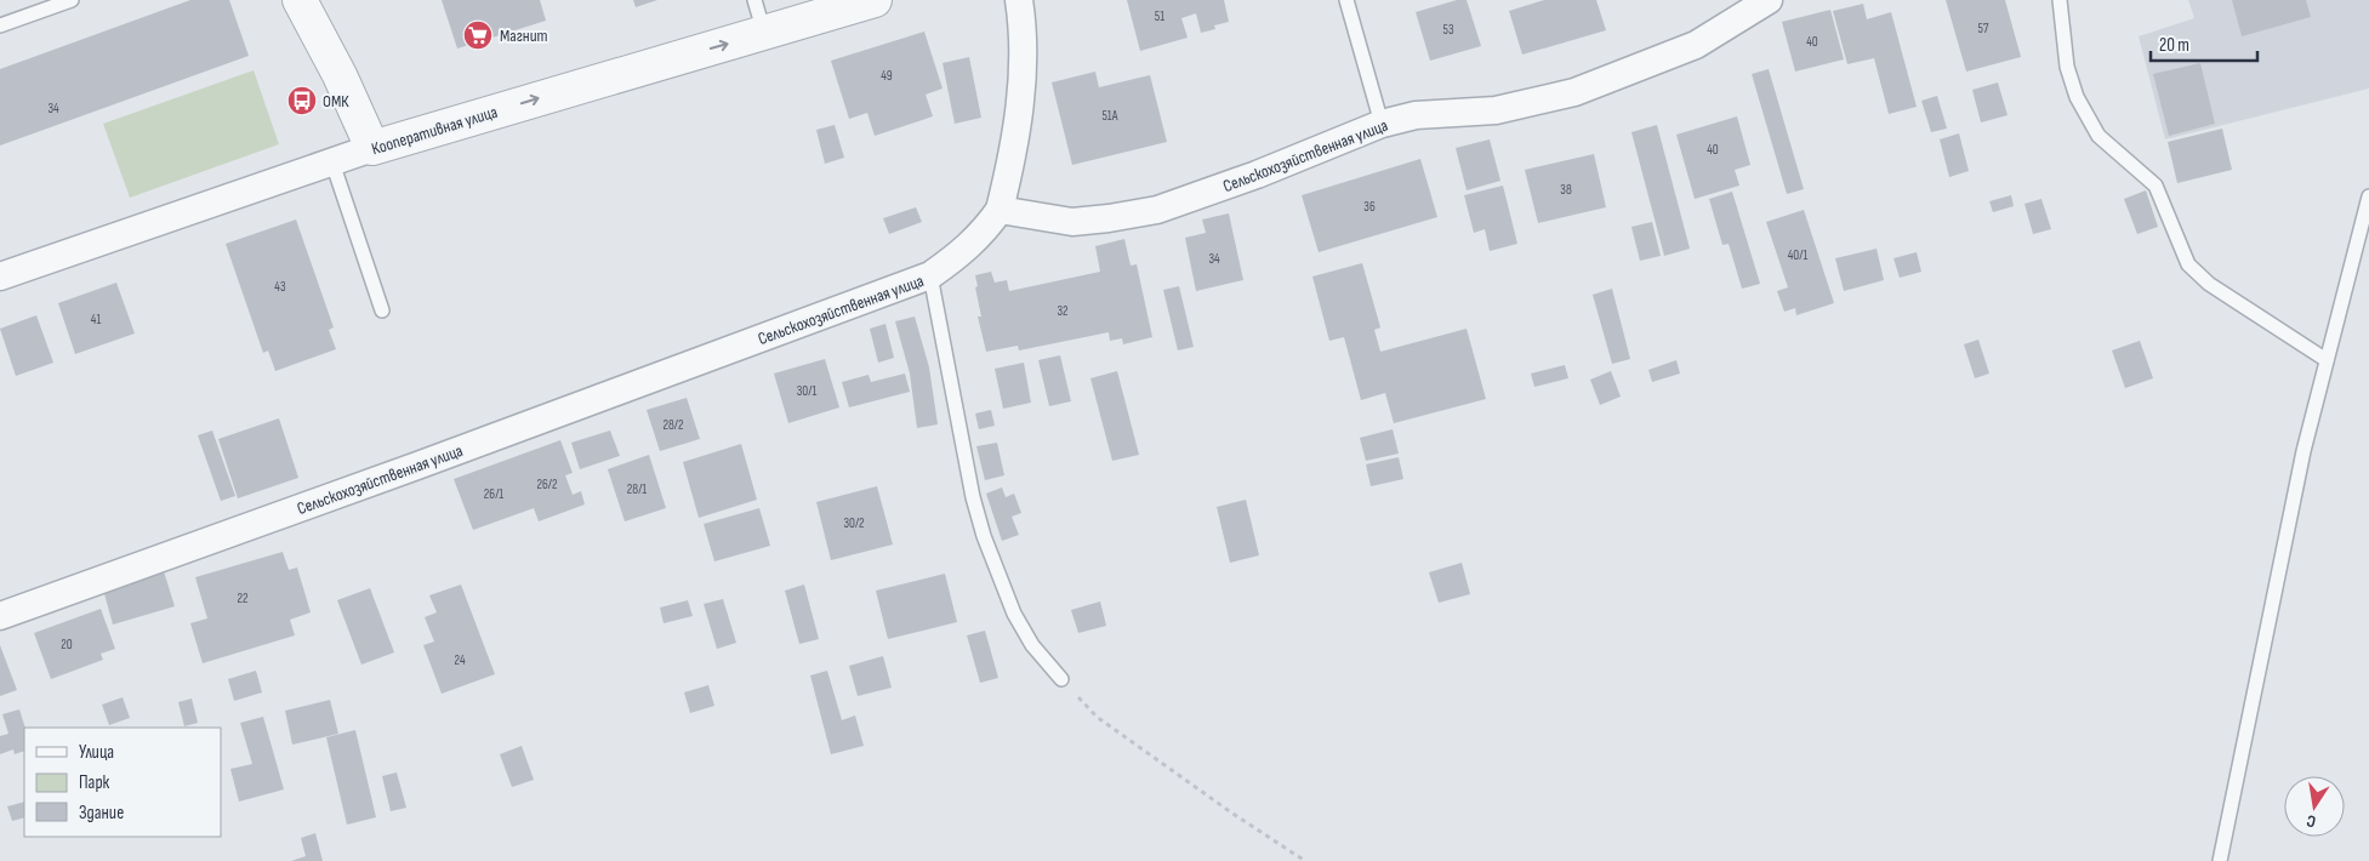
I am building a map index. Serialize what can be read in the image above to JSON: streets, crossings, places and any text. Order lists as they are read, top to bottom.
{
  "streets": {
    "street": ["Кооперативная улица", "Сельскохозяйственная улица"]
  },
  "one_way": ["Кооперативная улица"],
  "places": {
    "supermarket": ["Магнит"],
    "bus stop": ["ОМК"]
  },
  "house_numbers": [
    "51",
    "57",
    "53",
    "40",
    "49",
    "34",
    "51А",
    "40",
    "38",
    "36",
    "40/1",
    "34",
    "43",
    "32",
    "41",
    "30/1",
    "28/2",
    "26/2",
    "28/1",
    "26/1",
    "30/2",
    "22",
    "20",
    "24"
  ],
  "legend": ["Улица", "Парк", "Здание"],
  "scale_bar": "20 m",
  "north": "bottom"
}
